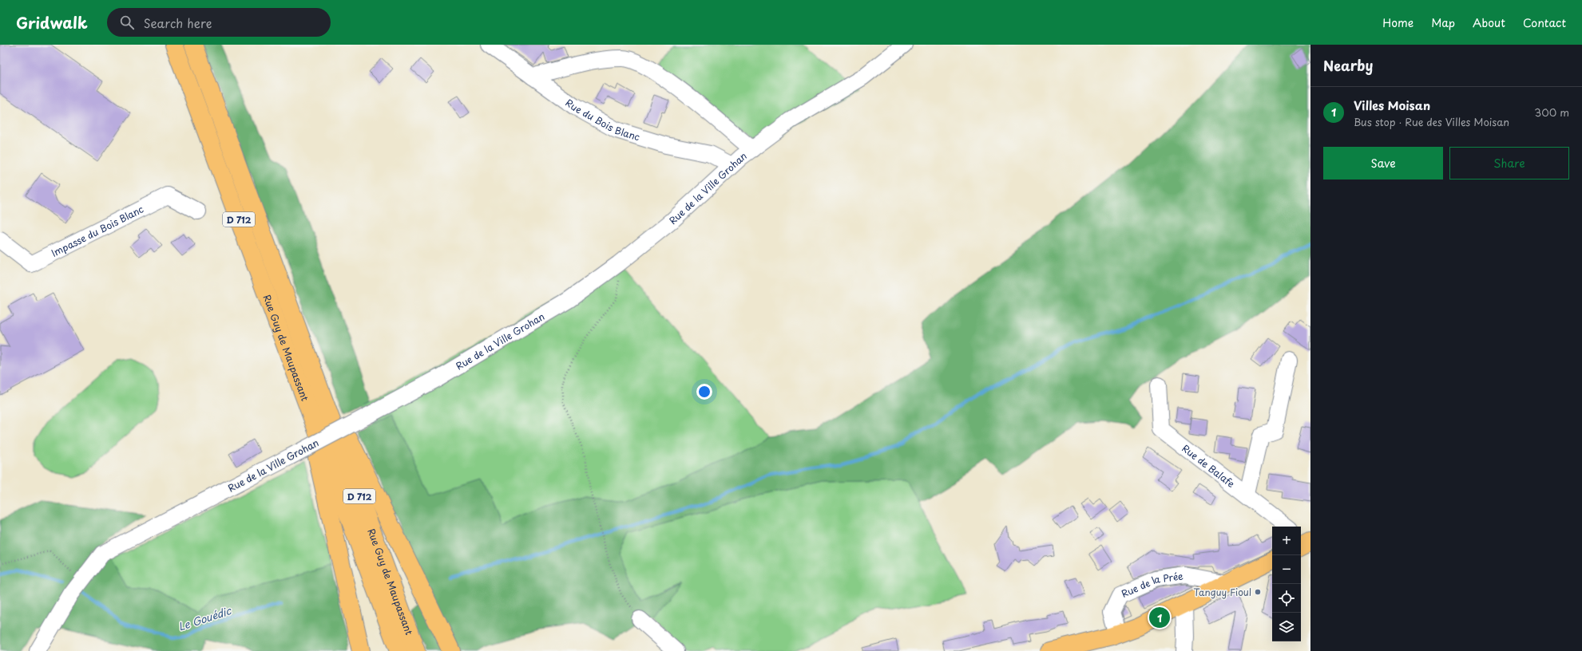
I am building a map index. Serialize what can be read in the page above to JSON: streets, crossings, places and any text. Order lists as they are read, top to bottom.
{
  "streets": {
    "main road": ["D 712", "Rue Guy de Maupassant"],
    "street": [
      "Rue du Bois Blanc",
      "Rue de la Ville Grohan",
      "Impasse du Bois Blanc",
      "Rue de Balafe",
      "Rue de la Prée"
    ]
  },
  "crossings": [
    ["Rue du Bois Blanc", "Rue de la Ville Grohan"]
  ],
  "water": ["Le Gouédic"],
  "places": ["Tanguy Fioul"],
  "page": {
    "header": "Gridwalk",
    "search": "Search here",
    "nav": [
      "Home",
      "Map",
      "About",
      "Contact"
    ],
    "heading": "Nearby",
    "list": [
      {
        "mark": "1",
        "name": "Villes Moisan",
        "note": "Bus stop · Rue des Villes Moisan",
        "value": "300 m"
      }
    ],
    "buttons": ["Save", "Share"],
    "map_buttons": ["+", "−"],
    "pins": "1"
  }
}
